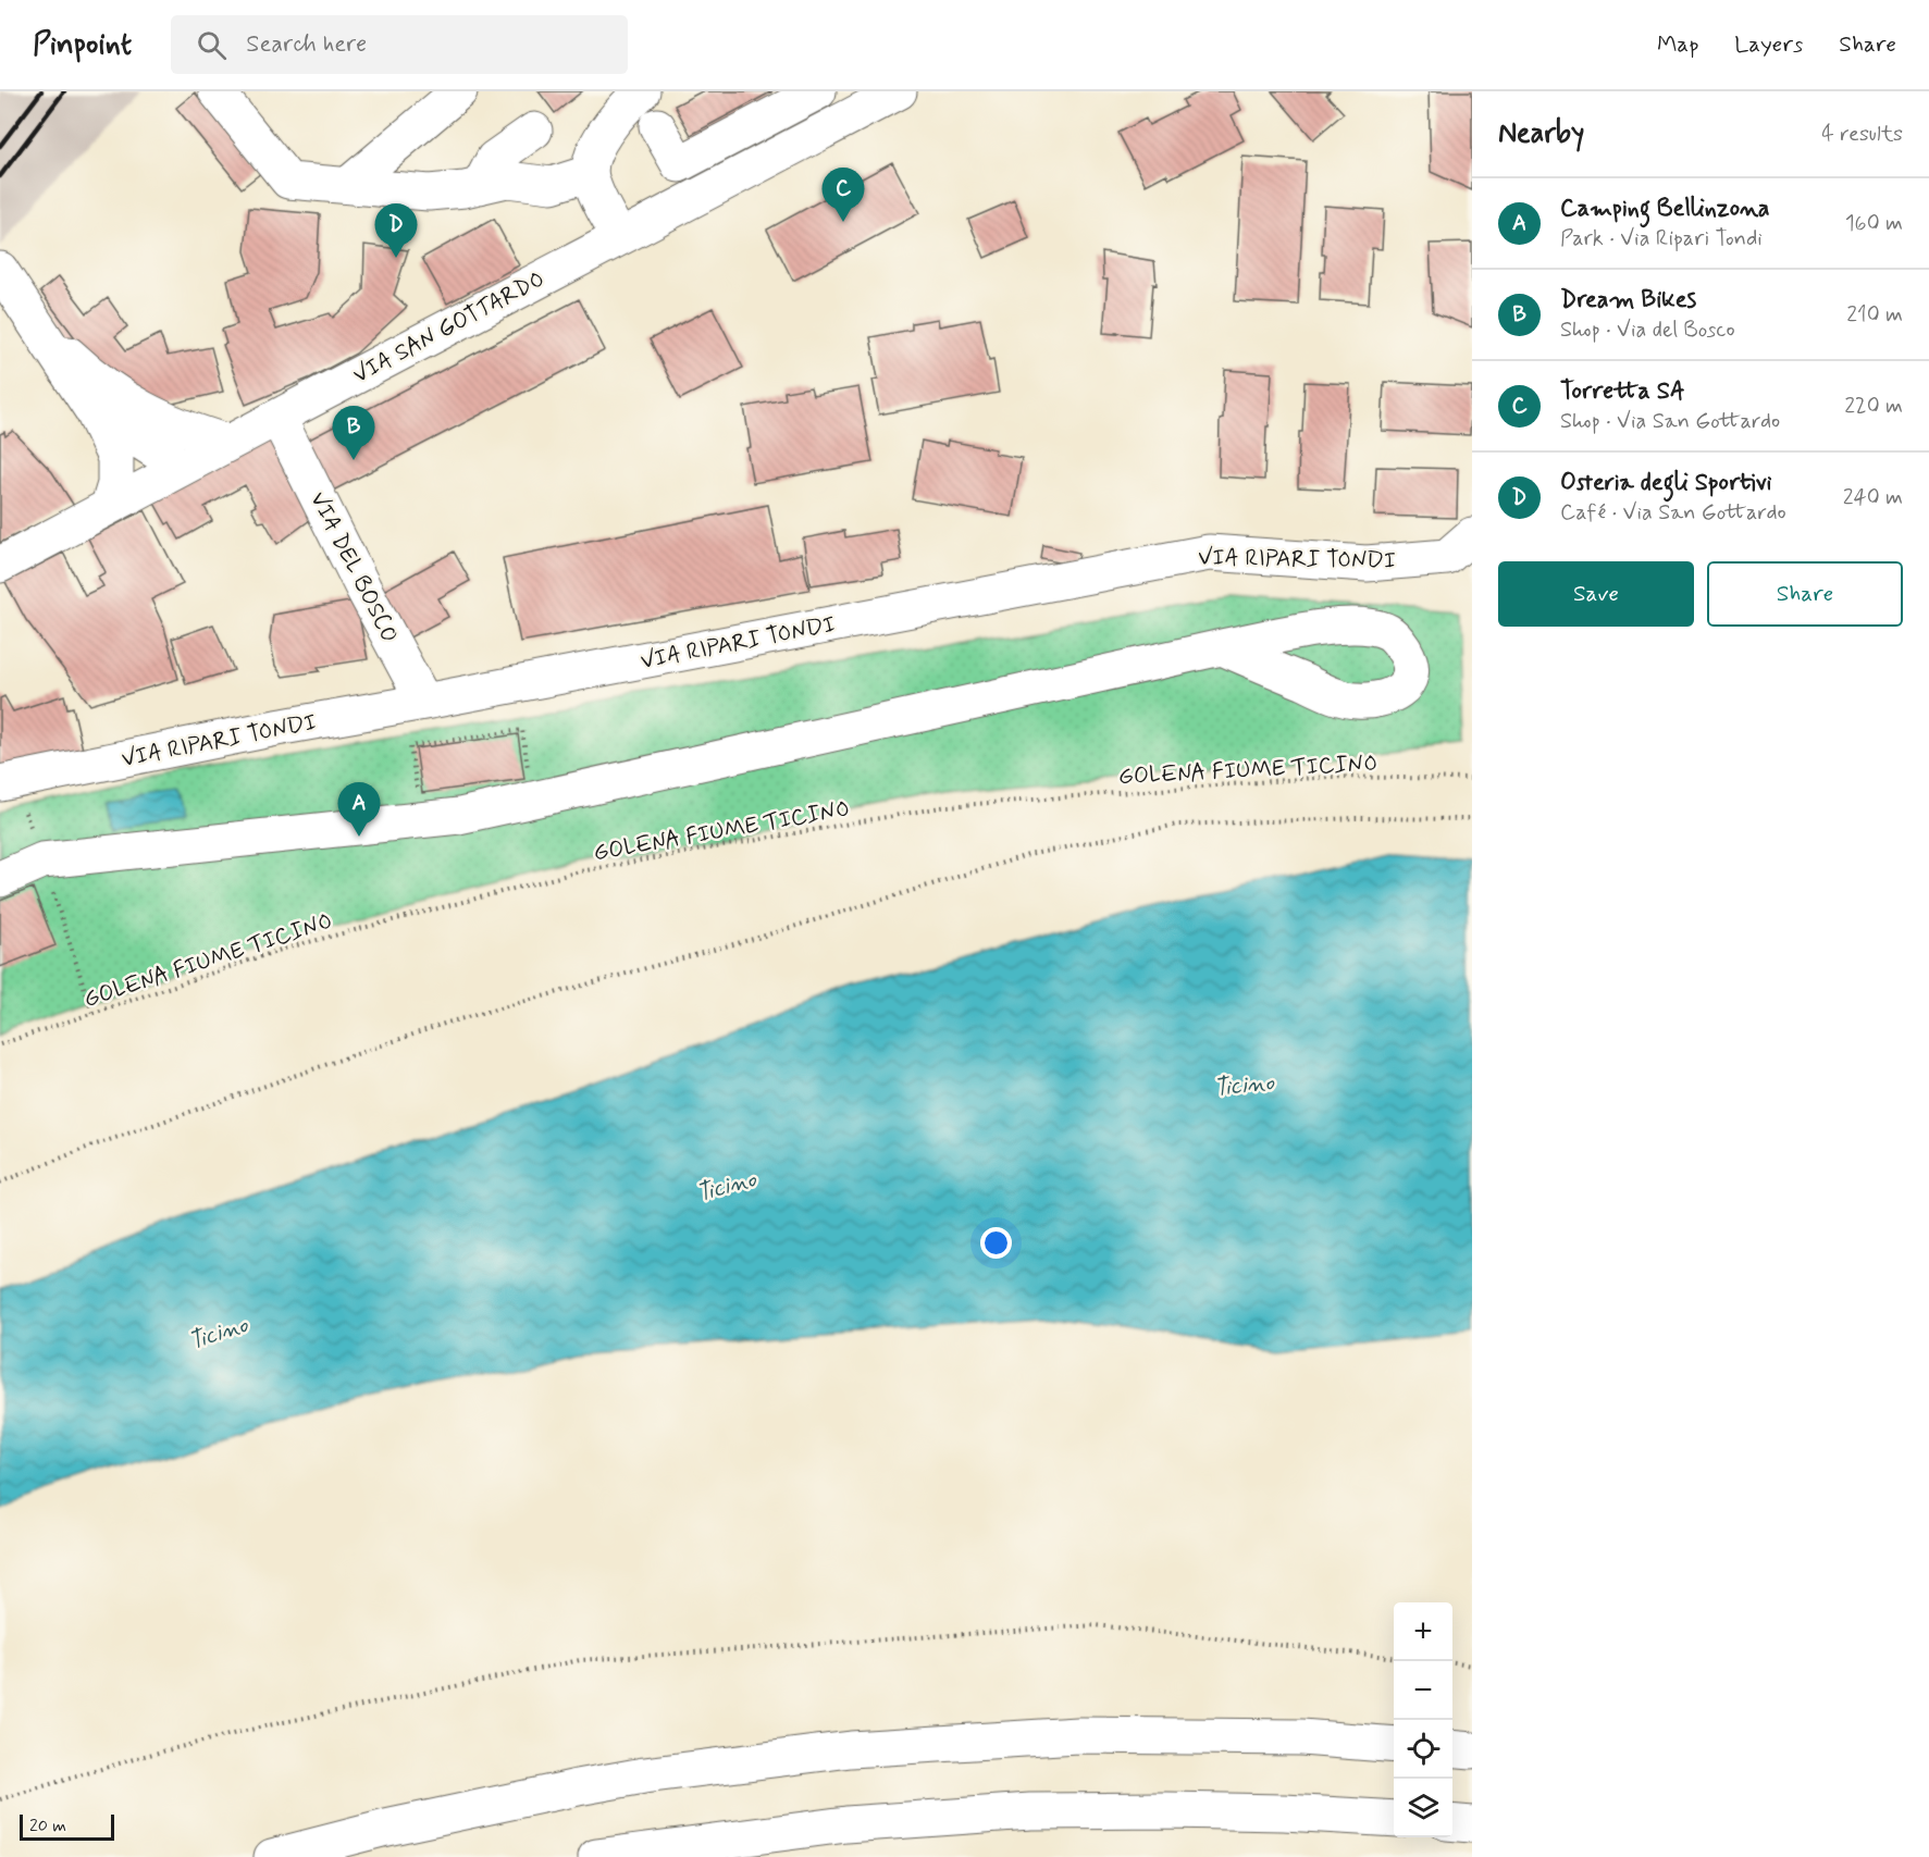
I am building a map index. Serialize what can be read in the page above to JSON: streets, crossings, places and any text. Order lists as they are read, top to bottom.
{
  "streets": {
    "main road": ["VIA SAN GOTTARDO", "VIA RIPARI TONDI", "VIA DEL BOSCO"],
    "path": ["GOLENA FIUME TICINO"]
  },
  "crossings": [
    ["VIA RIPARI TONDI", "VIA DEL BOSCO"]
  ],
  "water": ["Ticino"],
  "scale_bar": "20 m",
  "page": {
    "header": "Pinpoint",
    "search": "Search here",
    "nav": ["Map", "Layers", "Share"],
    "heading": ["Nearby", "4 results"],
    "pins": [
      "C",
      "D",
      "B",
      "A"
    ],
    "list": [
      {
        "mark": "A",
        "name": "Camping Bellinzona",
        "note": "Park · Via Ripari Tondi",
        "value": "160 m"
      },
      {
        "mark": "B",
        "name": "Dream Bikes",
        "note": "Shop · Via del Bosco",
        "value": "210 m"
      },
      {
        "mark": "C",
        "name": "Torretta SA",
        "note": "Shop · Via San Gottardo",
        "value": "220 m"
      },
      {
        "mark": "D",
        "name": "Osteria degli Sportivi",
        "note": "Café · Via San Gottardo",
        "value": "240 m"
      }
    ],
    "buttons": ["Save", "Share"],
    "map_buttons": ["+", "−"],
    "scale": "20 m"
  }
}
